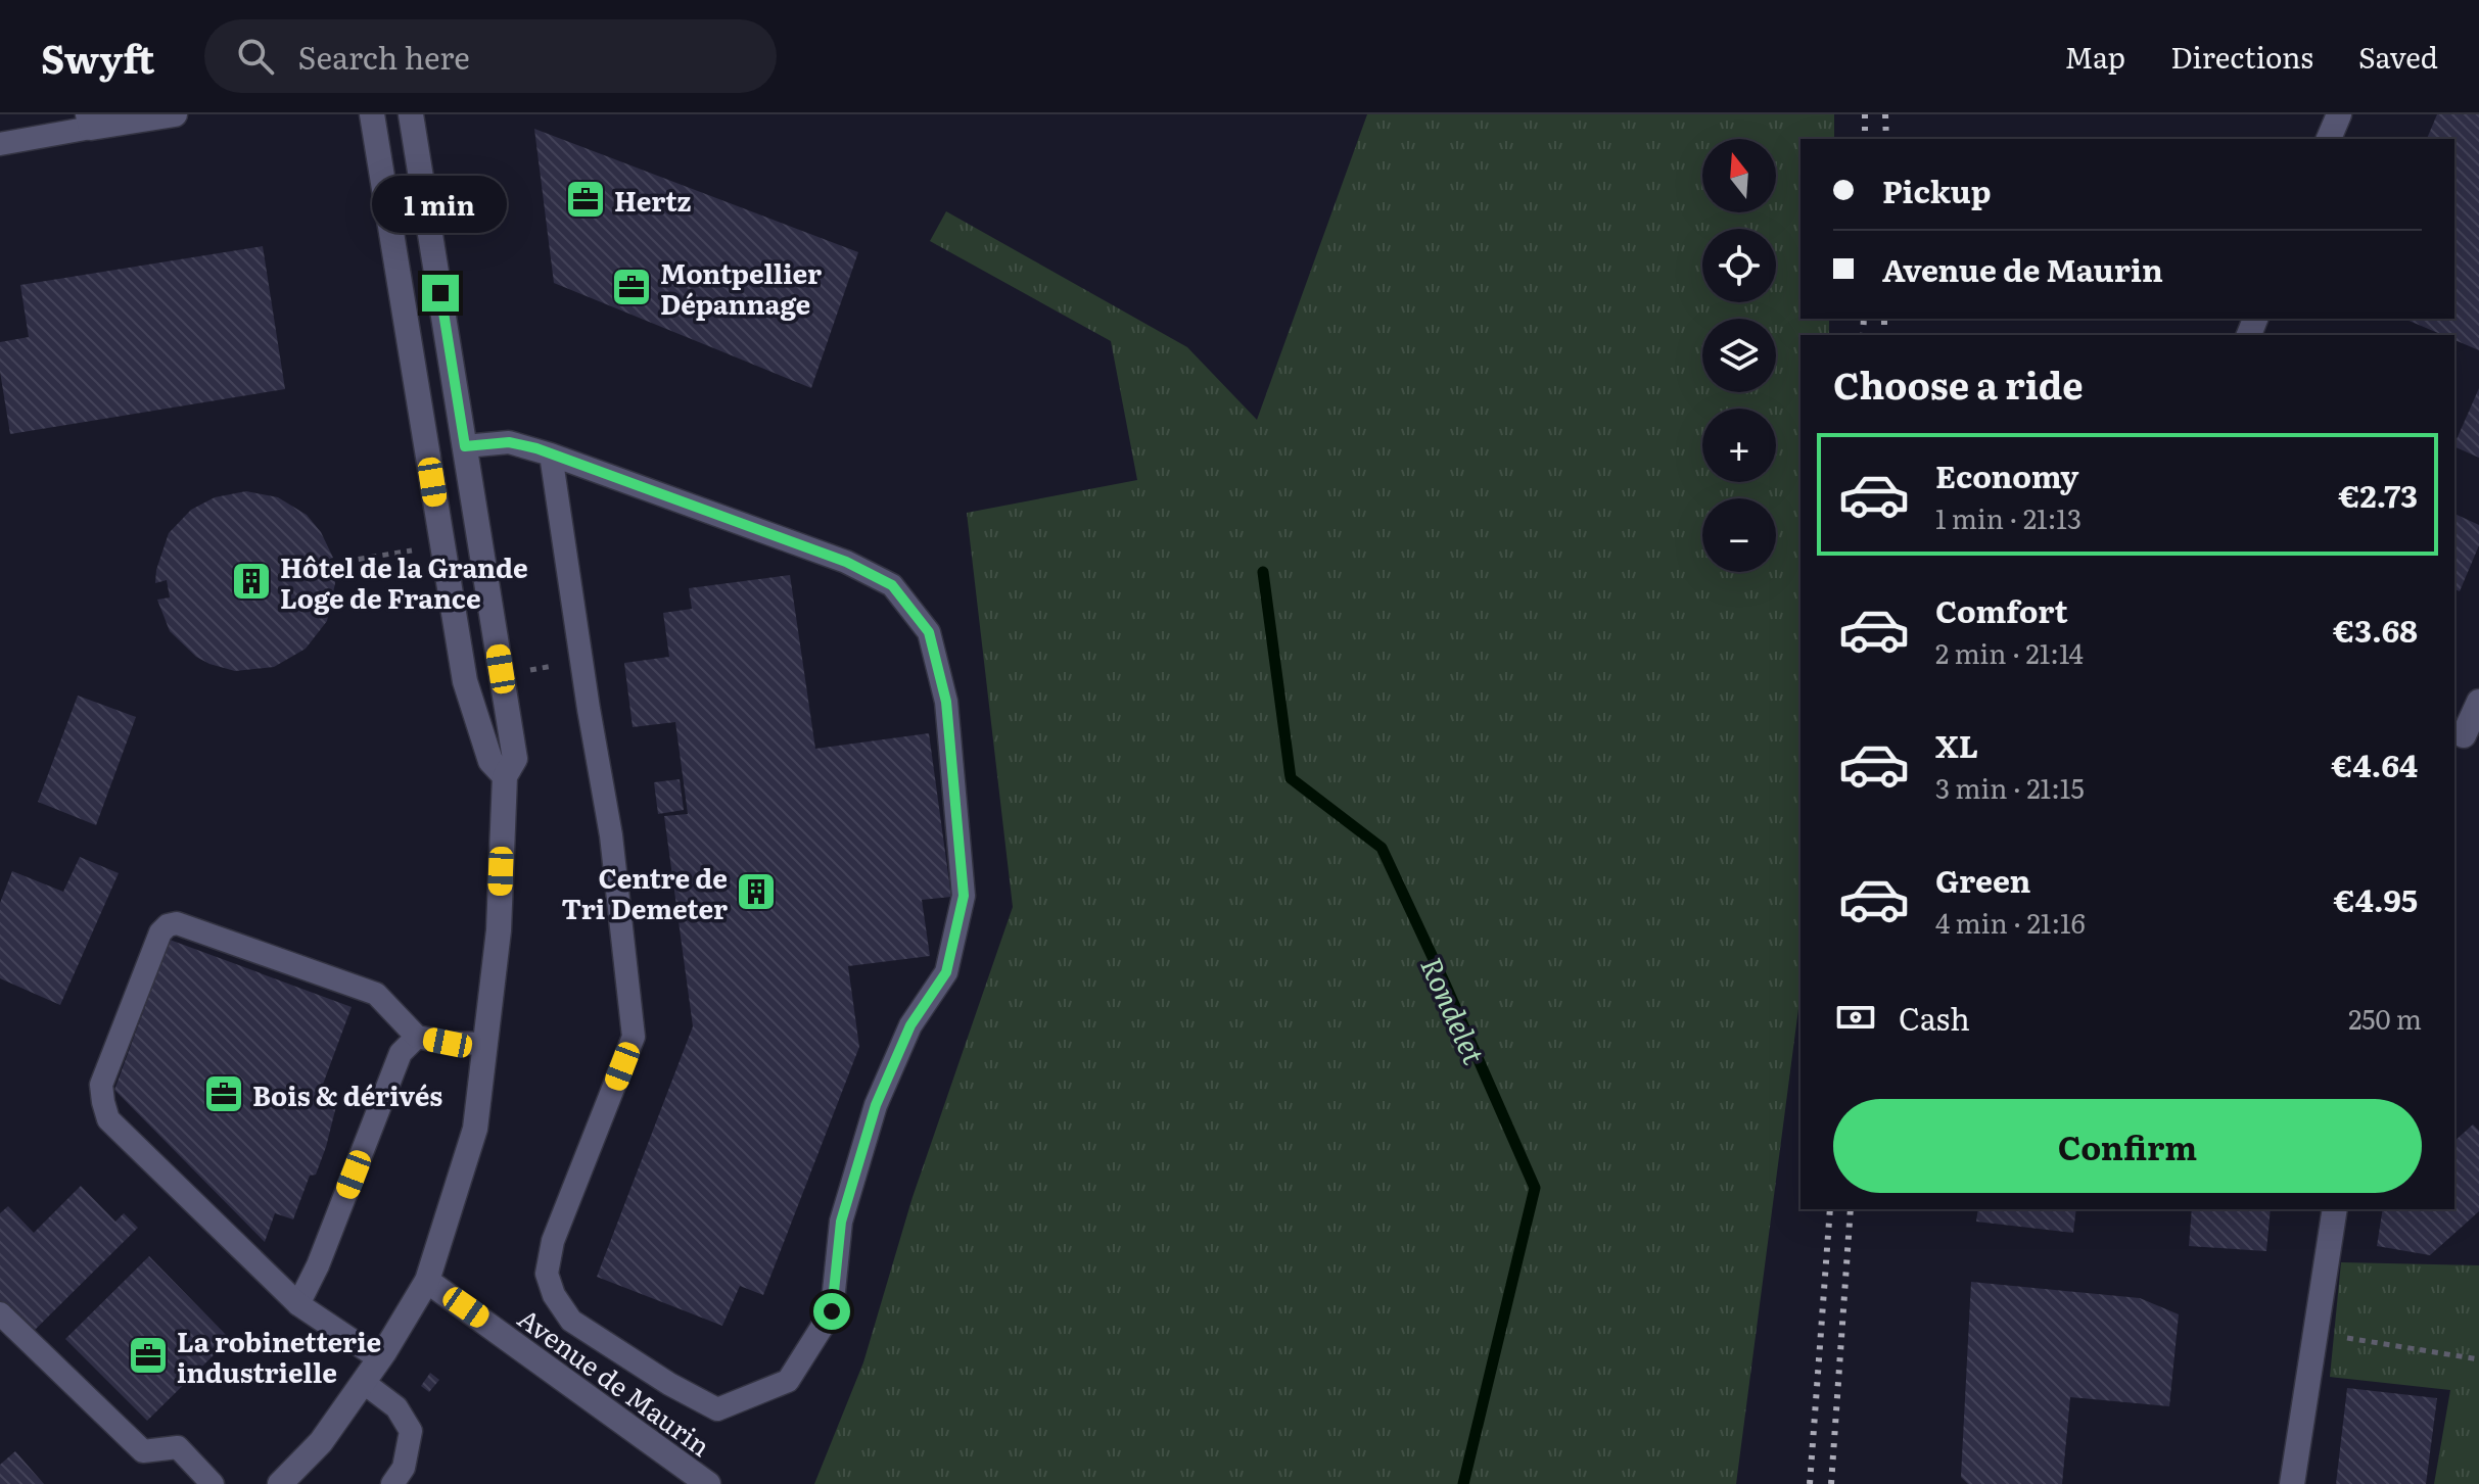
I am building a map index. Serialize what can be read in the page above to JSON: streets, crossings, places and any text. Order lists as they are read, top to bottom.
{
  "streets": {
    "street": ["Avenue de Maurin"]
  },
  "water": ["Rondelet"],
  "places": {
    "office": [
      "Hertz",
      "Montpellier Dépannage",
      "Bois & dérivés",
      "La robinetterie industrielle"
    ],
    "building": ["Hôtel de la Grande Loge de France", "Centre de Tri Demeter"]
  },
  "north": "top",
  "page": {
    "header": "Swyft",
    "search": "Search here",
    "nav": ["Map", "Directions", "Saved"],
    "map_buttons": ["+", "−"],
    "banner": ["Pickup", "Avenue de Maurin"],
    "bubble": "1 min",
    "heading": "Choose a ride",
    "list": [
      {
        "name": "Economy",
        "note": "1 min · 21:13",
        "value": "€2.73"
      },
      {
        "name": "Comfort",
        "note": "2 min · 21:14",
        "value": "€3.68"
      },
      {
        "name": "XL",
        "note": "3 min · 21:15",
        "value": "€4.64"
      },
      {
        "name": "Green",
        "note": "4 min · 21:16",
        "value": "€4.95"
      }
    ],
    "pay": ["Cash", "250 m"],
    "buttons": "Confirm"
  }
}
